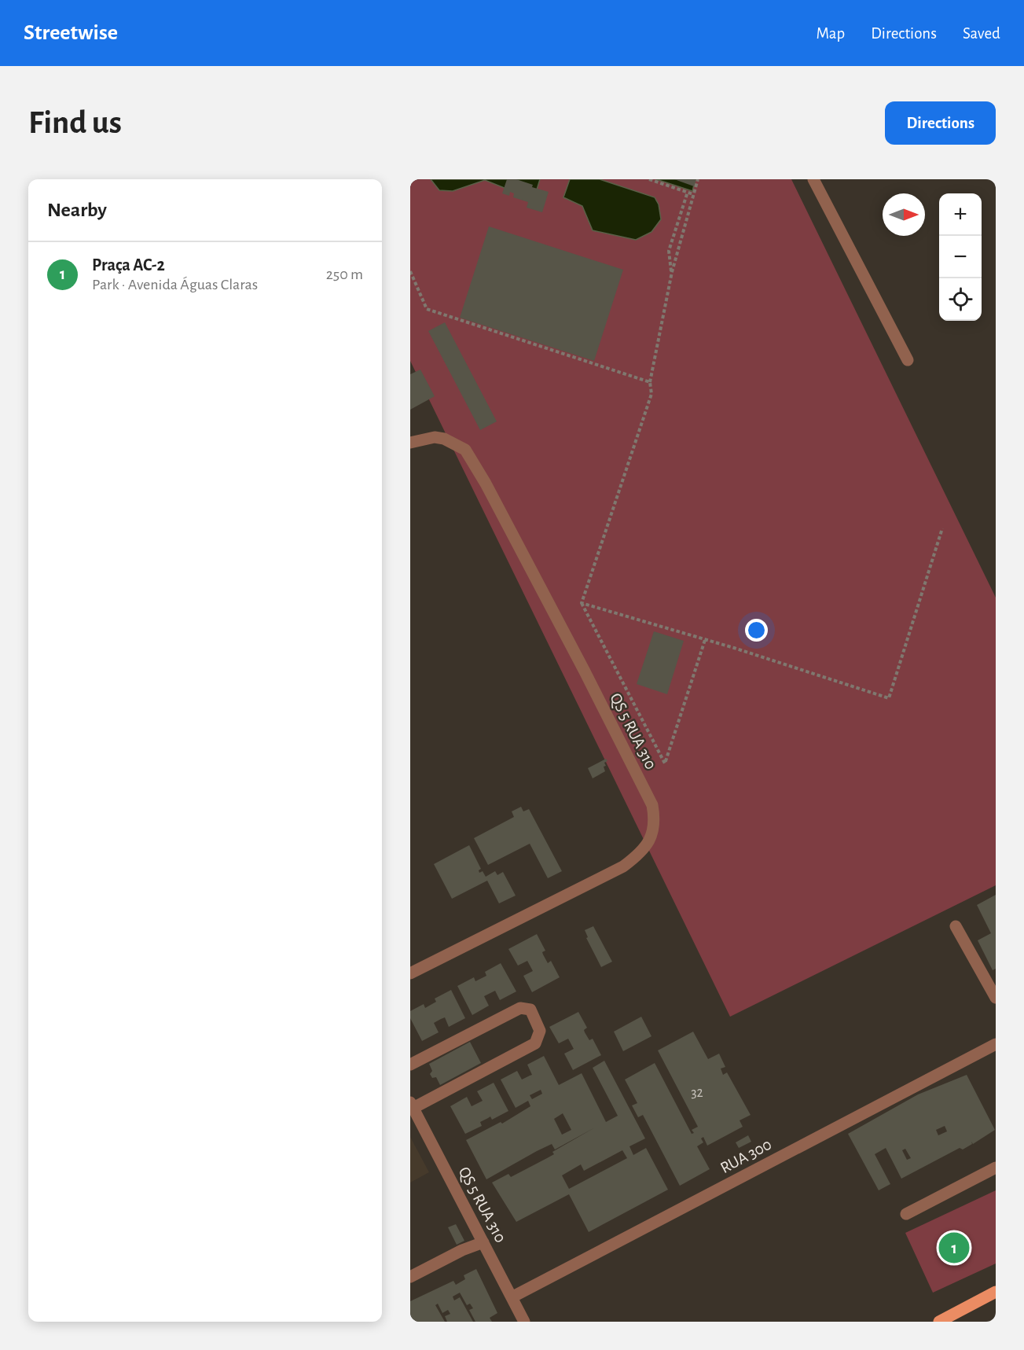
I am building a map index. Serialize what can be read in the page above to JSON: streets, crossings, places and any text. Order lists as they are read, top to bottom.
{
  "streets": {
    "street": ["QS 5 RUA 310", "RUA 300"]
  },
  "crossings": [
    ["QS 5 RUA 310", "RUA 300"]
  ],
  "house_numbers": ["32"],
  "north": "right",
  "page": {
    "header": "Streetwise",
    "nav": ["Map", "Directions", "Saved"],
    "buttons": "Directions",
    "title": "Find us",
    "heading": "Nearby",
    "map_buttons": ["+", "−"],
    "list": [
      {
        "mark": "1",
        "name": "Praça AC-2",
        "note": "Park · Avenida Águas Claras",
        "value": "250 m"
      }
    ],
    "pins": "1"
  }
}
